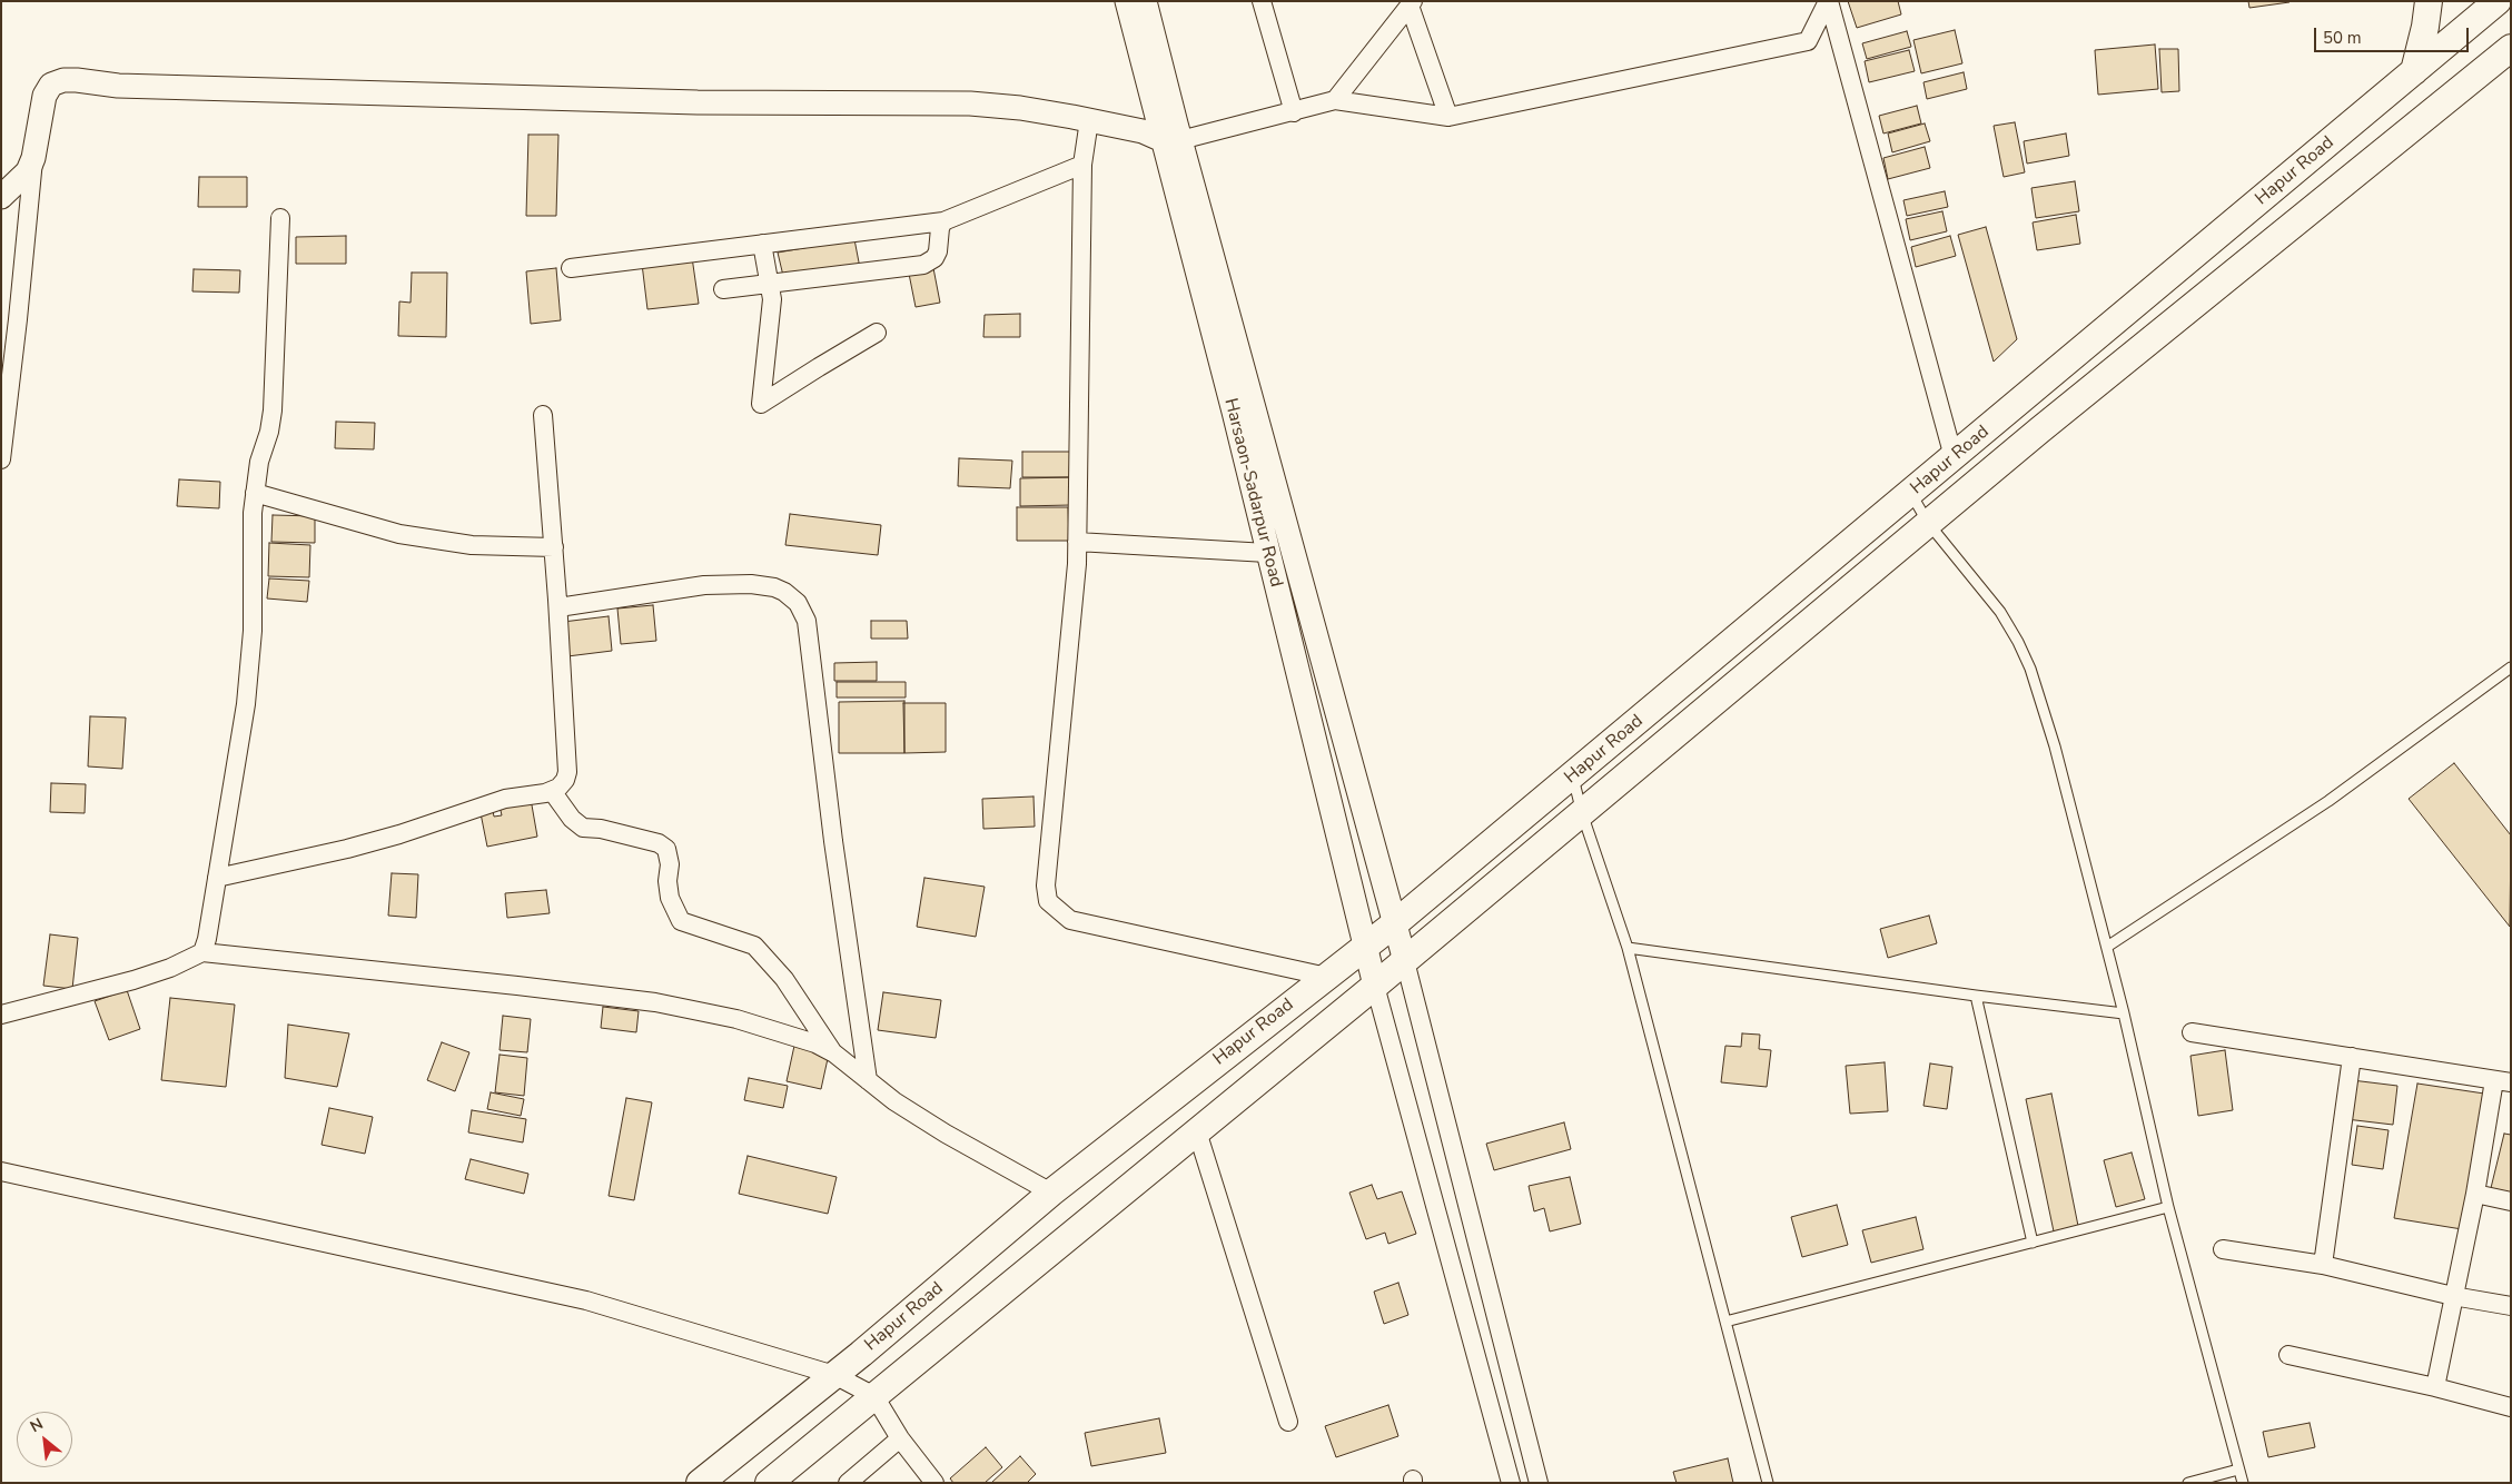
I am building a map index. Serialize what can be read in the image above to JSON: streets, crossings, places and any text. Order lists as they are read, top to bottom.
{
  "streets": {
    "main road": ["Hapur Road"],
    "street": ["Harsaon-Sadarpur Road"]
  },
  "crossings": [
    ["Hapur Road", "Harsaon-Sadarpur Road"]
  ],
  "scale_bar": "50 m",
  "north": "top left"
}
